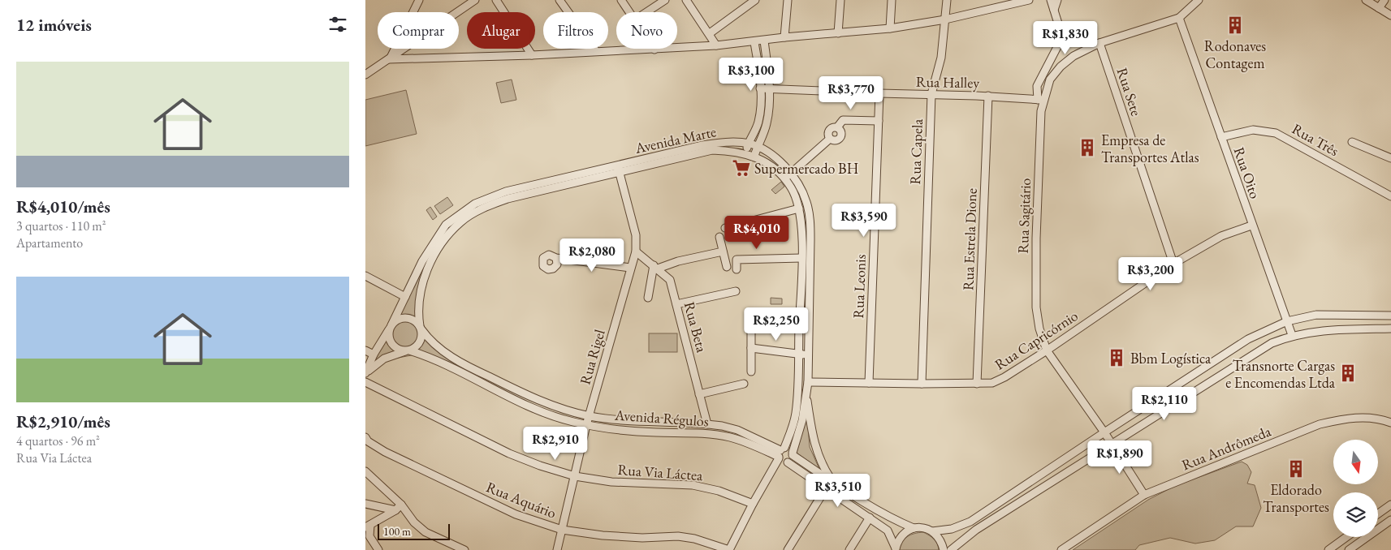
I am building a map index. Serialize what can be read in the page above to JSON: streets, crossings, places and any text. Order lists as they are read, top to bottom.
{
  "streets": {
    "street": [
      "Rua Halley",
      "Rua Sete",
      "Avenida Marte",
      "Rua Três",
      "Rua Capela",
      "Rua Oito",
      "Rua Sagitário",
      "Rua Estrela Dione",
      "Rua Leonis",
      "Rua Beta",
      "Rua Capricórnio",
      "Rua Rigel",
      "Avenida Régulos",
      "Rua Andrômeda",
      "Rua Via Láctea",
      "Rua Aquário"
    ]
  },
  "crossings": [
    ["Rua Halley", "Rua Capela"],
    ["Rua Halley", "Rua Sagitário"],
    ["Rua Halley", "Rua Estrela Dione"],
    ["Rua Halley", "Rua Leonis"],
    ["Rua Sete", "Rua Sagitário"],
    ["Rua Sete", "Rua Capricórnio"],
    ["Avenida Marte", "Rua Capricórnio"],
    ["Avenida Marte", "Rua Rigel"],
    ["Avenida Marte", "Avenida Régulos"],
    ["Rua Três", "Rua Oito"],
    ["Rua Capela", "Rua Capricórnio"],
    ["Rua Oito", "Rua Sagitário"],
    ["Rua Oito", "Rua Capricórnio"],
    ["Rua Sagitário", "Rua Capricórnio"],
    ["Rua Sagitário", "Rua Andrômeda"],
    ["Rua Estrela Dione", "Rua Capricórnio"],
    ["Rua Leonis", "Rua Capricórnio"],
    ["Rua Beta", "Rua Rigel"],
    ["Rua Beta", "Avenida Régulos"],
    ["Rua Rigel", "Avenida Régulos"],
    ["Rua Rigel", "Rua Via Láctea"],
    ["Rua Rigel", "Rua Aquário"]
  ],
  "places": {
    "building": [
      "Rodonaves Contagem",
      "Empresa de Transportes Atlas",
      "Bbm Logística",
      "Transnorte Cargas e Encomendas Ltda",
      "Eldorado Transportes"
    ],
    "supermarket": ["Supermercado BH"]
  },
  "scale_bar": "100 m",
  "north": "bottom",
  "page": {
    "heading": "12 imóveis",
    "chip": [
      "Comprar",
      "Alugar",
      "Filtros",
      "Novo"
    ],
    "price": [
      "R$1,830",
      "R$3,100",
      "R$3,770",
      "R$3,590",
      "R$4,010",
      "R$2,080",
      "R$3,200",
      "R$2,250",
      "R$2,110",
      "R$2,910",
      "R$1,890",
      "R$3,510"
    ],
    "list": [
      {
        "name": "R$4,010/mês",
        "note": "3 quartos · 110 m² · Apartamento"
      },
      {
        "name": "R$2,910/mês",
        "note": "4 quartos · 96 m² · Rua Via Láctea"
      }
    ],
    "scale": "100 m"
  }
}
